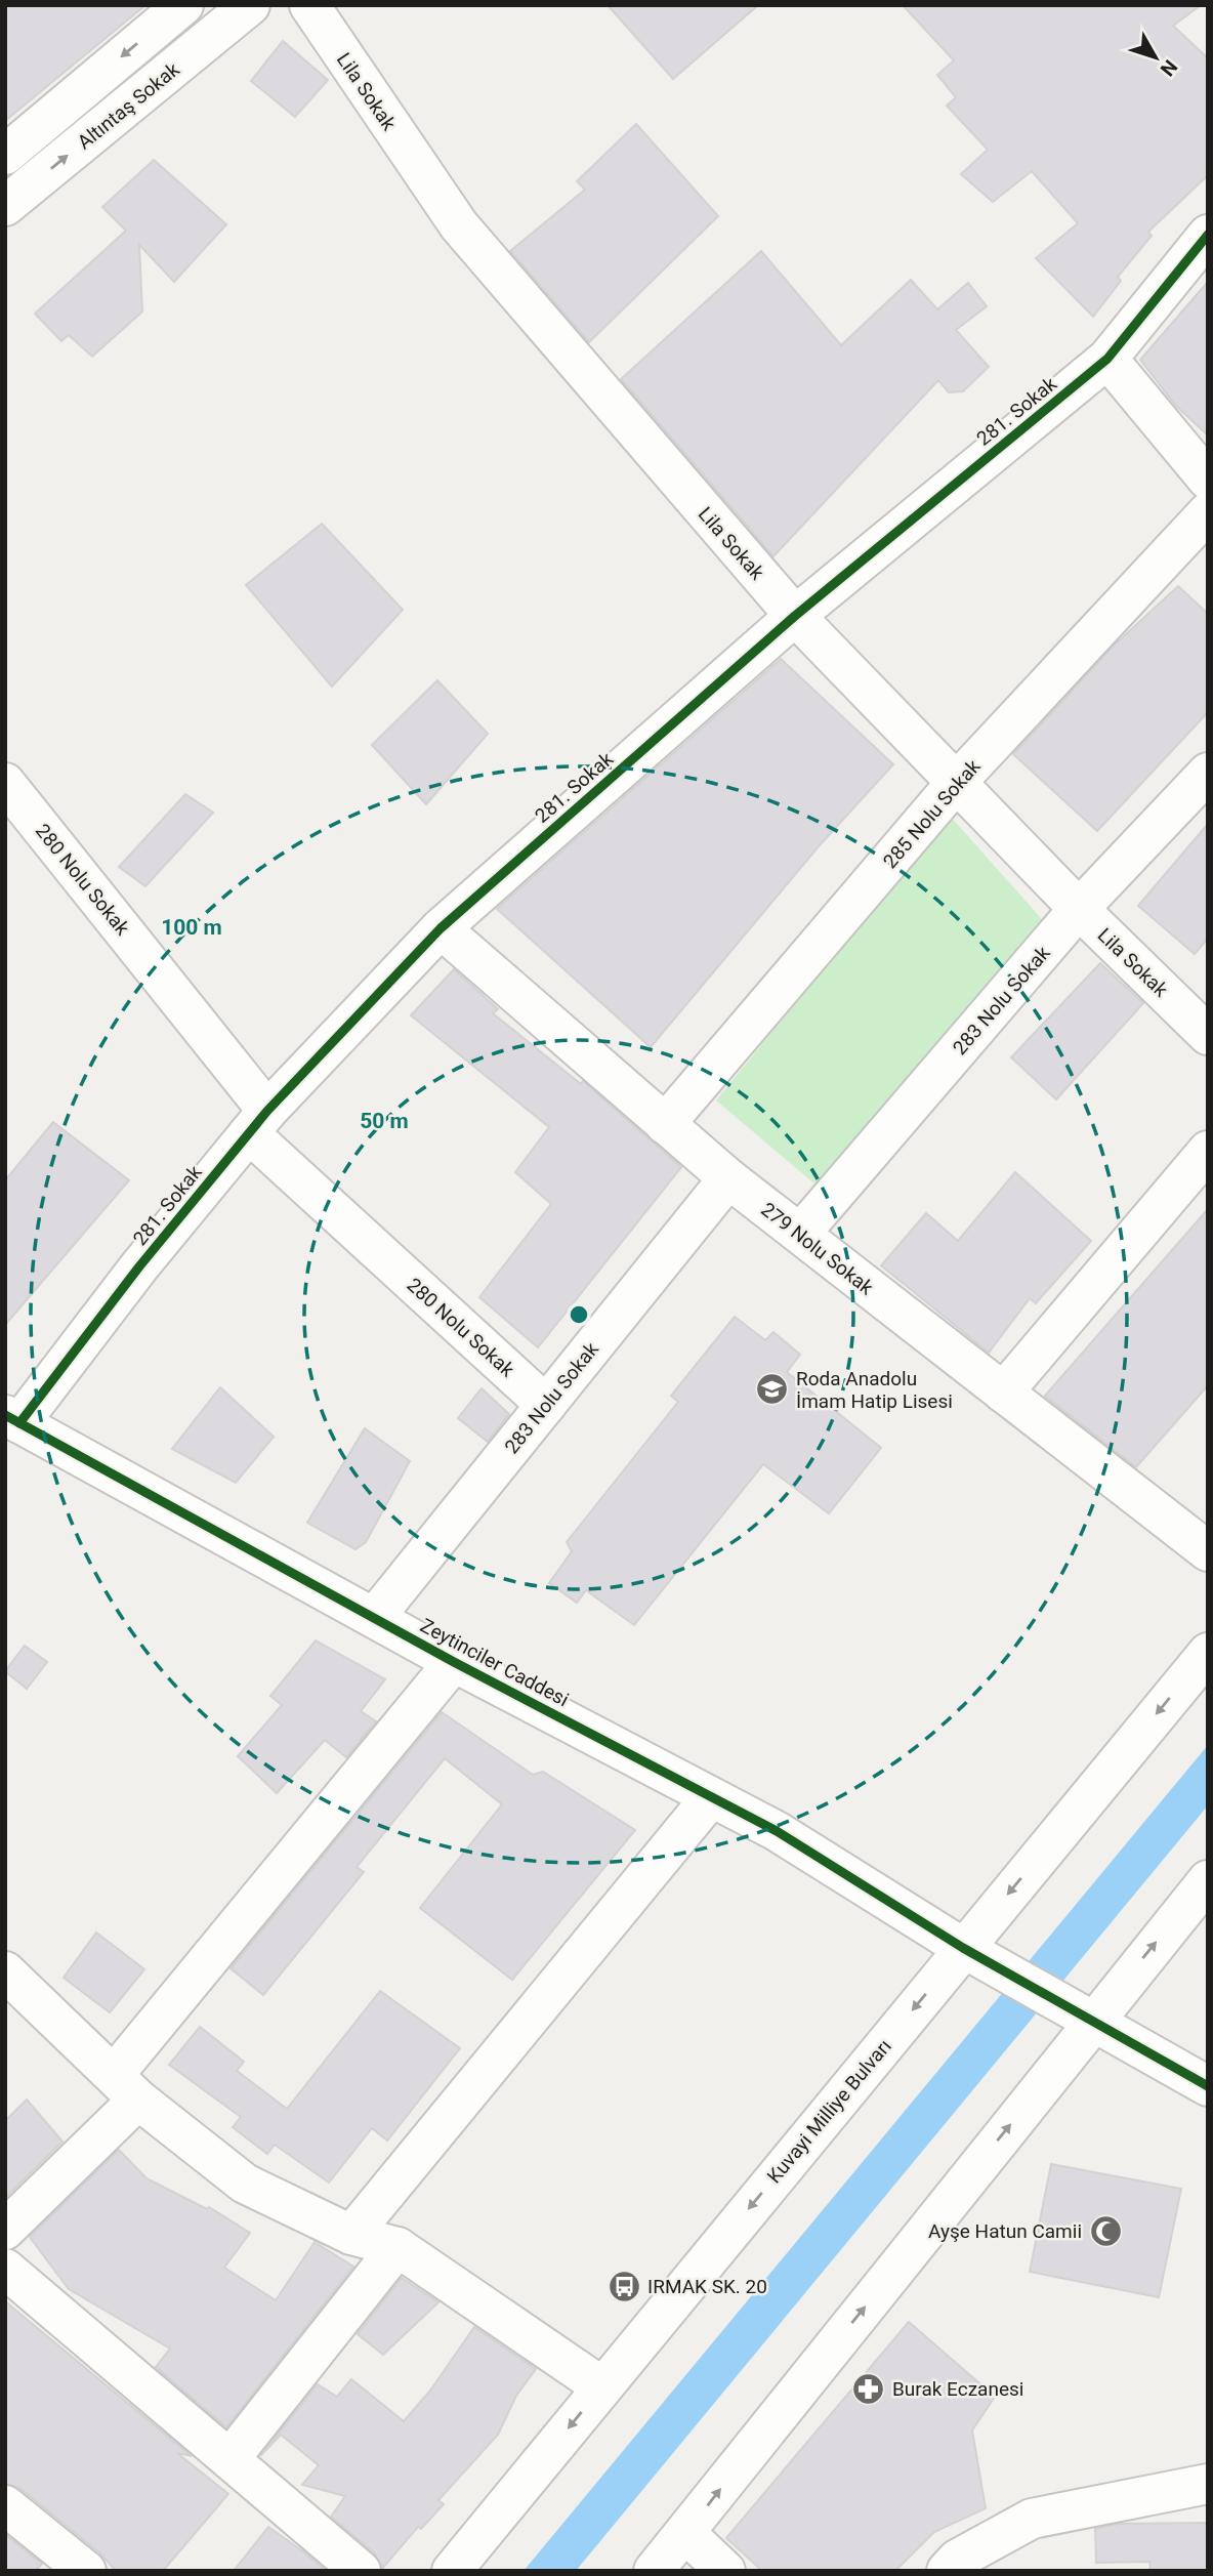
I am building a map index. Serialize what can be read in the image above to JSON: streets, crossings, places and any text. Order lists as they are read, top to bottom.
{
  "streets": {
    "street": [
      "Lila Sokak",
      "Altıntaş Sokak",
      "281. Sokak",
      "285 Nolu Sokak",
      "280 Nolu Sokak",
      "283 Nolu Sokak",
      "279 Nolu Sokak",
      "Zeytinciler Caddesi",
      "Kuvayi Milliye Bulvarı"
    ]
  },
  "crossings": [
    ["Lila Sokak", "281. Sokak"],
    ["Lila Sokak", "285 Nolu Sokak"],
    ["Lila Sokak", "283 Nolu Sokak"],
    ["281. Sokak", "280 Nolu Sokak"],
    ["281. Sokak", "279 Nolu Sokak"],
    ["281. Sokak", "Zeytinciler Caddesi"],
    ["285 Nolu Sokak", "279 Nolu Sokak"],
    ["280 Nolu Sokak", "283 Nolu Sokak"],
    ["283 Nolu Sokak", "279 Nolu Sokak"],
    ["283 Nolu Sokak", "Zeytinciler Caddesi"],
    ["Zeytinciler Caddesi", "Kuvayi Milliye Bulvarı"]
  ],
  "places": {
    "school or university": ["Roda Anadolu İmam Hatip Lisesi"],
    "mosque": ["Ayşe Hatun Camii"],
    "bus stop": ["IRMAK SK. 20"],
    "pharmacy": ["Burak Eczanesi"]
  },
  "north": "bottom right",
  "rings": ["100 m", "50 m"]
}
